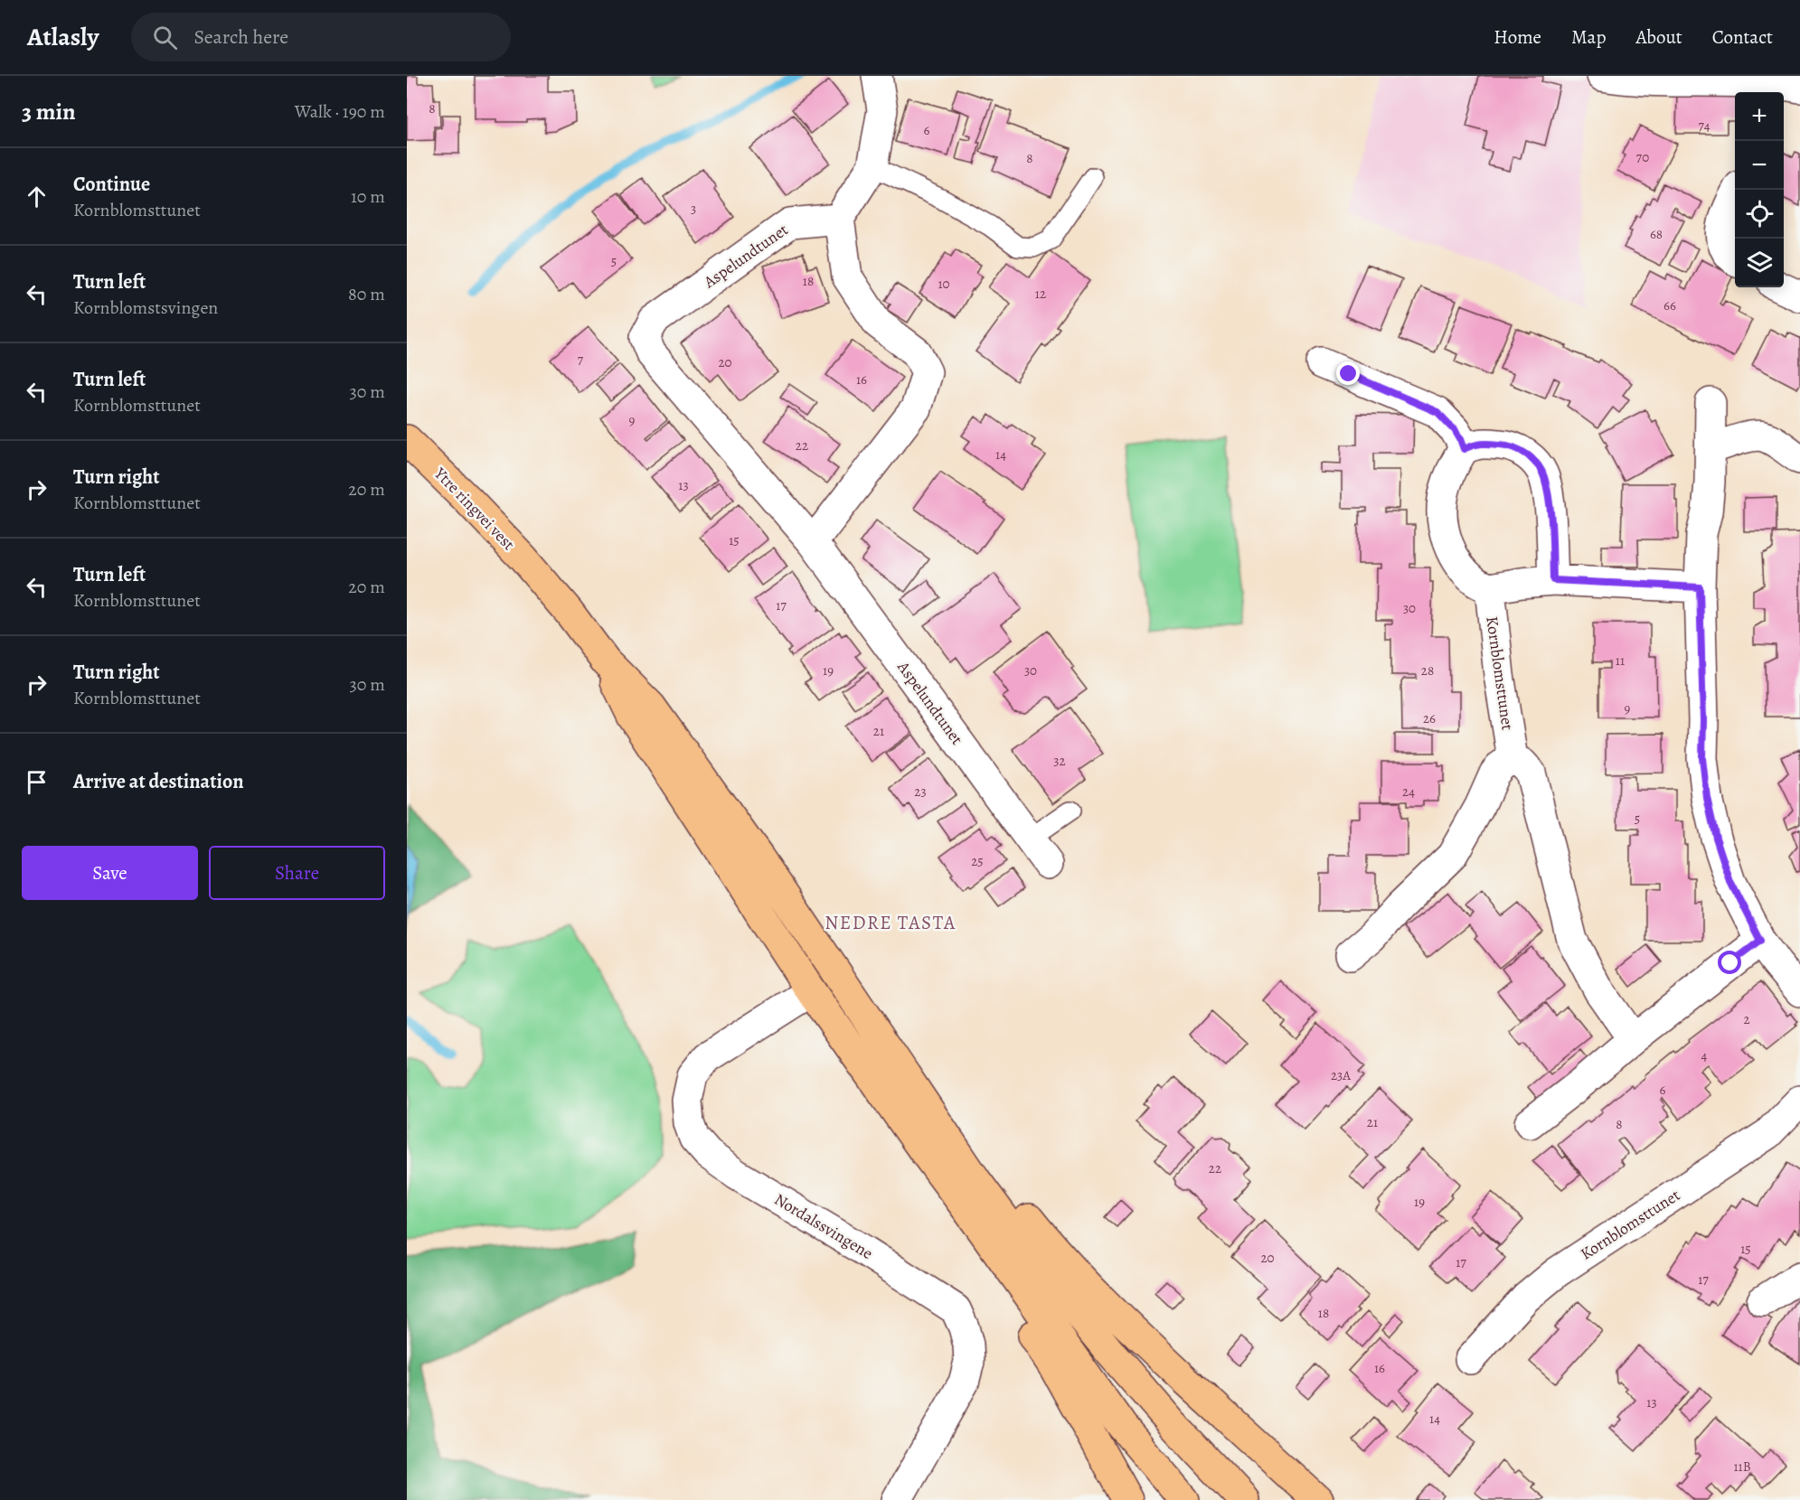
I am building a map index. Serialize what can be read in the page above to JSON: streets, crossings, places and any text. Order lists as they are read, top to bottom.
{
  "streets": {
    "highway": ["Ytre ringvei vest"],
    "street": ["Aspelundtunet", "Kornblomsttunet", "Nordalssvingene"]
  },
  "districts": ["NEDRE TASTA"],
  "house_numbers": [
    "8",
    "74",
    "6",
    "70",
    "8",
    "3",
    "68",
    "5",
    "18",
    "10",
    "12",
    "66",
    "7",
    "20",
    "16",
    "9",
    "22",
    "14",
    "13",
    "15",
    "17",
    "30",
    "11",
    "19",
    "30",
    "28",
    "9",
    "26",
    "21",
    "32",
    "23",
    "24",
    "5",
    "25",
    "2",
    "4",
    "23A",
    "6",
    "21",
    "8",
    "22",
    "19",
    "15",
    "20",
    "17",
    "17",
    "18",
    "16",
    "13",
    "14",
    "11B"
  ],
  "page": {
    "header": "Atlasly",
    "search": "Search here",
    "nav": [
      "Home",
      "Map",
      "About",
      "Contact"
    ],
    "heading": ["3 min", "Walk · 190 m"],
    "map_buttons": ["+", "−"],
    "list": [
      ["Continue", "Kornblomsttunet", "10 m"],
      ["Turn left", "Kornblomstsvingen", "80 m"],
      ["Turn left", "Kornblomsttunet", "30 m"],
      ["Turn right", "Kornblomsttunet", "20 m"],
      ["Turn left", "Kornblomsttunet", "20 m"],
      ["Turn right", "Kornblomsttunet", "30 m"],
      "Arrive at destination"
    ],
    "buttons": ["Save", "Share"]
  }
}
